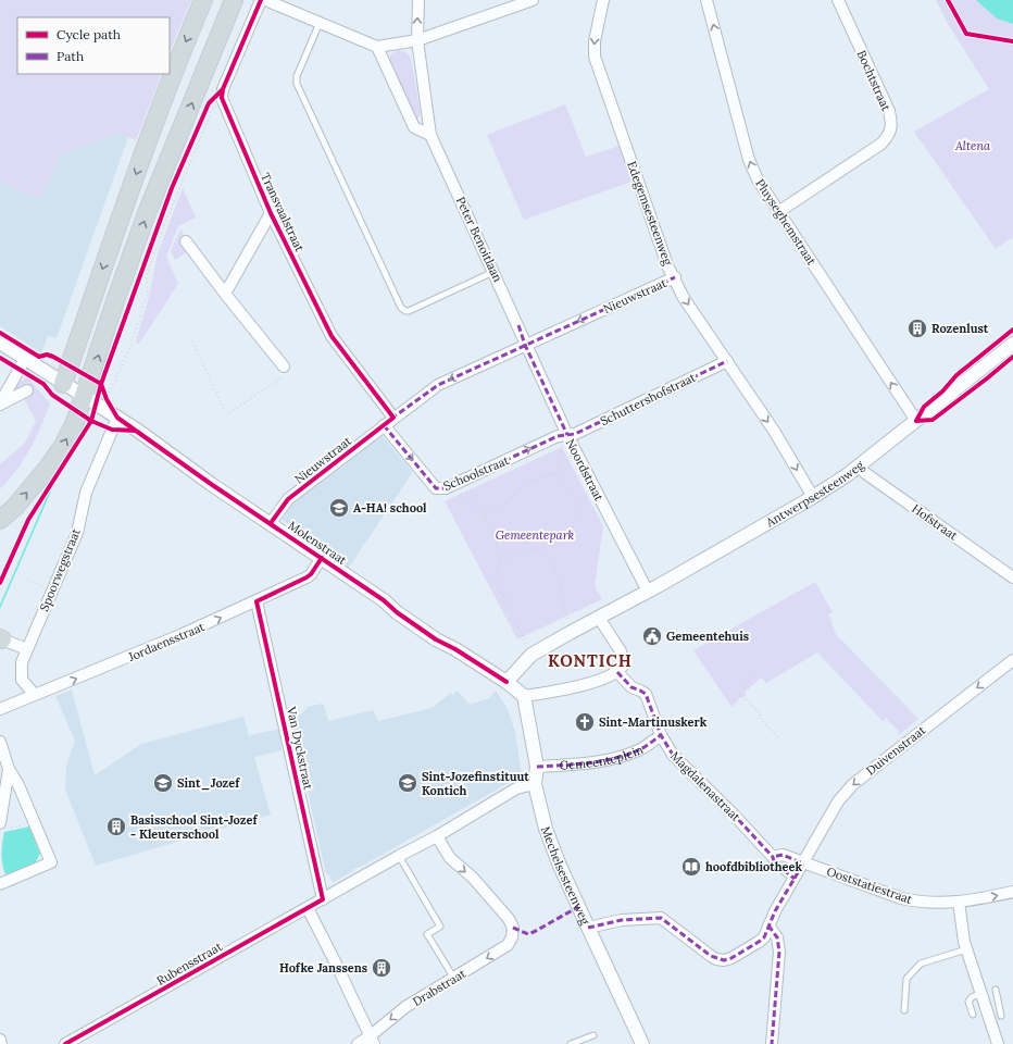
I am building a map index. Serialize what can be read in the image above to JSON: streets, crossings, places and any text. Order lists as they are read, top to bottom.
{
  "streets": {
    "street": [
      "Bochtstraat",
      "Transvaalstraat",
      "Edegemsesteenweg",
      "Pluyseghemstraat",
      "Peter Benoitlaan",
      "Nieuwstraat",
      "Schuttershofstraat",
      "Noordstraat",
      "Schoolstraat",
      "Antwerpsesteenweg",
      "Hofstraat",
      "Molenstraat",
      "Spoorwegstraat",
      "Jordaensstraat",
      "Van Dyckstraat",
      "Duivenstraat",
      "Gemeenteplein",
      "Magdalenastraat",
      "Mechelsesteenweg",
      "Ooststatiestraat",
      "Rubensstraat",
      "Drabstraat"
    ]
  },
  "crossings": [
    ["Bochtstraat", "Pluyseghemstraat"],
    ["Transvaalstraat", "Nieuwstraat"],
    ["Edegemsesteenweg", "Nieuwstraat"],
    ["Edegemsesteenweg", "Schuttershofstraat"],
    ["Edegemsesteenweg", "Antwerpsesteenweg"],
    ["Pluyseghemstraat", "Antwerpsesteenweg"],
    ["Peter Benoitlaan", "Nieuwstraat"],
    ["Peter Benoitlaan", "Noordstraat"],
    ["Nieuwstraat", "Noordstraat"],
    ["Nieuwstraat", "Schoolstraat"],
    ["Nieuwstraat", "Molenstraat"],
    ["Schuttershofstraat", "Noordstraat"],
    ["Schuttershofstraat", "Schoolstraat"],
    ["Noordstraat", "Schoolstraat"],
    ["Noordstraat", "Antwerpsesteenweg"],
    ["Antwerpsesteenweg", "Hofstraat"],
    ["Molenstraat", "Spoorwegstraat"],
    ["Molenstraat", "Jordaensstraat"],
    ["Spoorwegstraat", "Jordaensstraat"],
    ["Jordaensstraat", "Van Dyckstraat"],
    ["Van Dyckstraat", "Rubensstraat"],
    ["Duivenstraat", "Magdalenastraat"],
    ["Duivenstraat", "Mechelsesteenweg"],
    ["Duivenstraat", "Ooststatiestraat"],
    ["Gemeenteplein", "Magdalenastraat"],
    ["Gemeenteplein", "Mechelsesteenweg"],
    ["Mechelsesteenweg", "Rubensstraat"],
    ["Rubensstraat", "Drabstraat"]
  ],
  "one_way": [
    "Edegemsesteenweg",
    "Pluyseghemstraat",
    "Nieuwstraat",
    "Schoolstraat",
    "Jordaensstraat",
    "Duivenstraat"
  ],
  "districts": ["KONTICH"],
  "parks": ["Altena", "Gemeentepark"],
  "places": {
    "building": ["Rozenlust", "Basisschool Sint-Jozef - Kleuterschool", "Hofke Janssens"],
    "school or university": ["A-HA! school", "Sint_Jozef", "Sint-Jozefinstituut Kontich"],
    "public building": ["Gemeentehuis"],
    "church": ["Sint-Martinuskerk"],
    "library": ["hoofdbibliotheek"]
  },
  "legend": ["Cycle path", "Path"]
}
